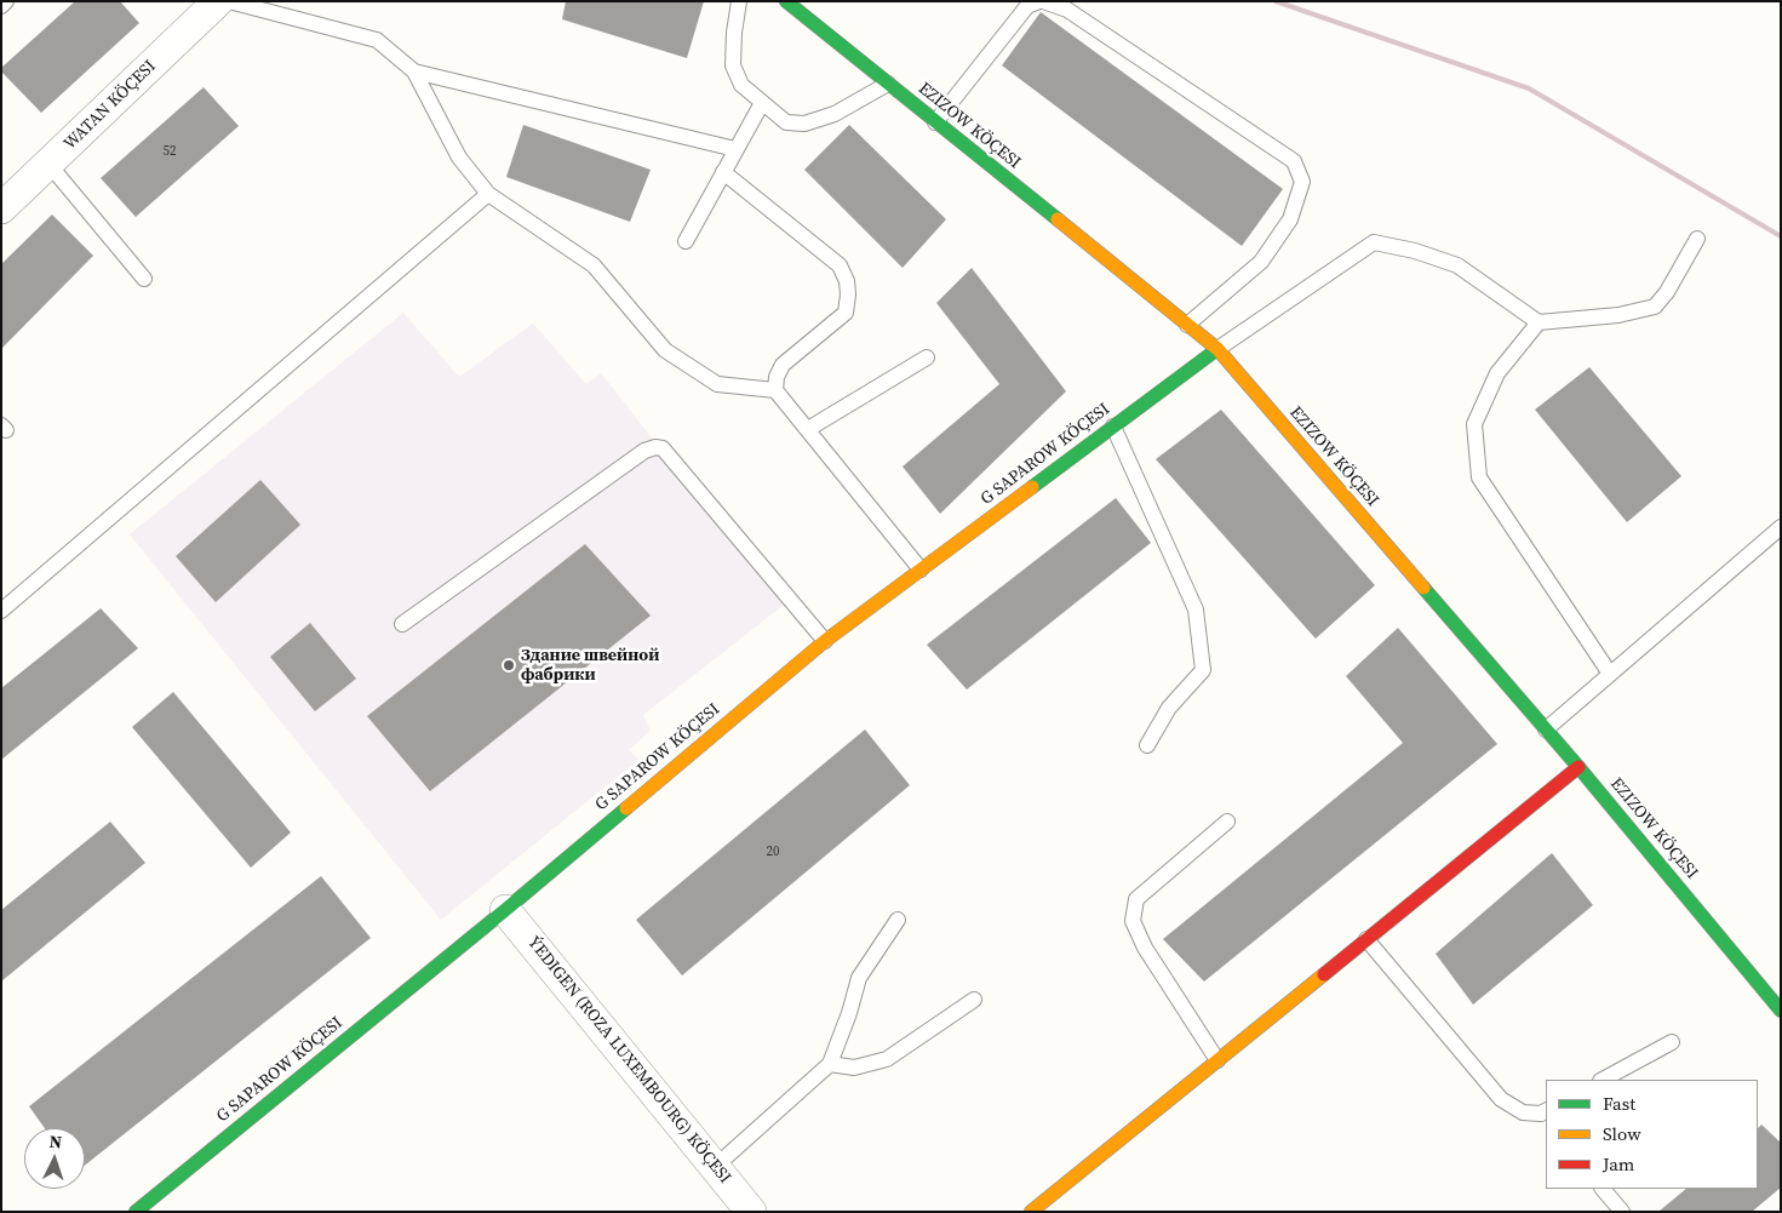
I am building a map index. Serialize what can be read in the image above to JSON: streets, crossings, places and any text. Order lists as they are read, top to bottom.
{
  "streets": {
    "street": [
      "WATAN KÖÇESI",
      "EZIZOW KÖÇESI",
      "G SAPAROW KÖÇESI",
      "ÝEDIGEN (ROZA LUXEMBOURG) KÖÇESI"
    ]
  },
  "crossings": [
    ["EZIZOW KÖÇESI", "G SAPAROW KÖÇESI"],
    ["G SAPAROW KÖÇESI", "ÝEDIGEN (ROZA LUXEMBOURG) KÖÇESI"]
  ],
  "places": ["Здание швейной фабрики"],
  "house_numbers": ["52", "20"],
  "legend": ["Fast", "Slow", "Jam"],
  "north": "top"
}
